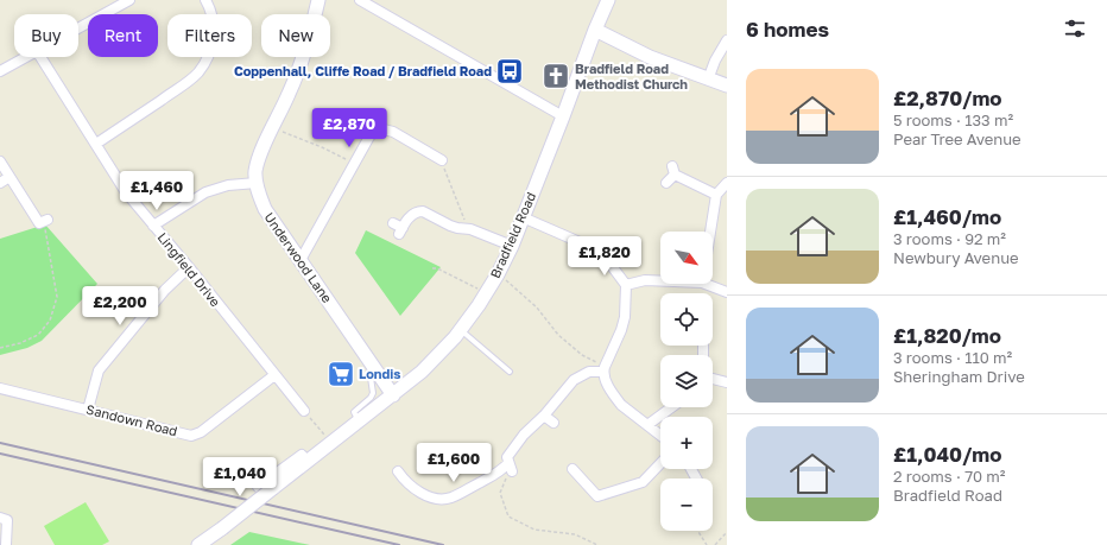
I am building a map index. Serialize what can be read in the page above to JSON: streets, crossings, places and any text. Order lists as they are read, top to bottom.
{
  "streets": {
    "main road": ["Bradfield Road", "Underwood Lane"],
    "street": ["Lingfield Drive", "Sandown Road"]
  },
  "crossings": [
    ["Bradfield Road", "Underwood Lane"],
    ["Lingfield Drive", "Sandown Road"]
  ],
  "places": {
    "bus stop": ["Coppenhall, Cliffe Road / Bradfield Road"],
    "church": ["Bradfield Road Methodist Church"],
    "supermarket": ["Londis"]
  },
  "north": "bottom right",
  "page": {
    "heading": "6 homes",
    "chip": [
      "Buy",
      "Rent",
      "Filters",
      "New"
    ],
    "list": [
      {
        "name": "£2,870/mo",
        "note": "5 rooms · 133 m² · Pear Tree Avenue"
      },
      {
        "name": "£1,460/mo",
        "note": "3 rooms · 92 m² · Newbury Avenue"
      },
      {
        "name": "£1,820/mo",
        "note": "3 rooms · 110 m² · Sheringham Drive"
      },
      {
        "name": "£1,040/mo",
        "note": "2 rooms · 70 m² · Bradfield Road"
      }
    ],
    "price": [
      "£2,870",
      "£1,460",
      "£1,820",
      "£2,200",
      "£1,600",
      "£1,040"
    ],
    "map_buttons": ["+", "−"]
  }
}
